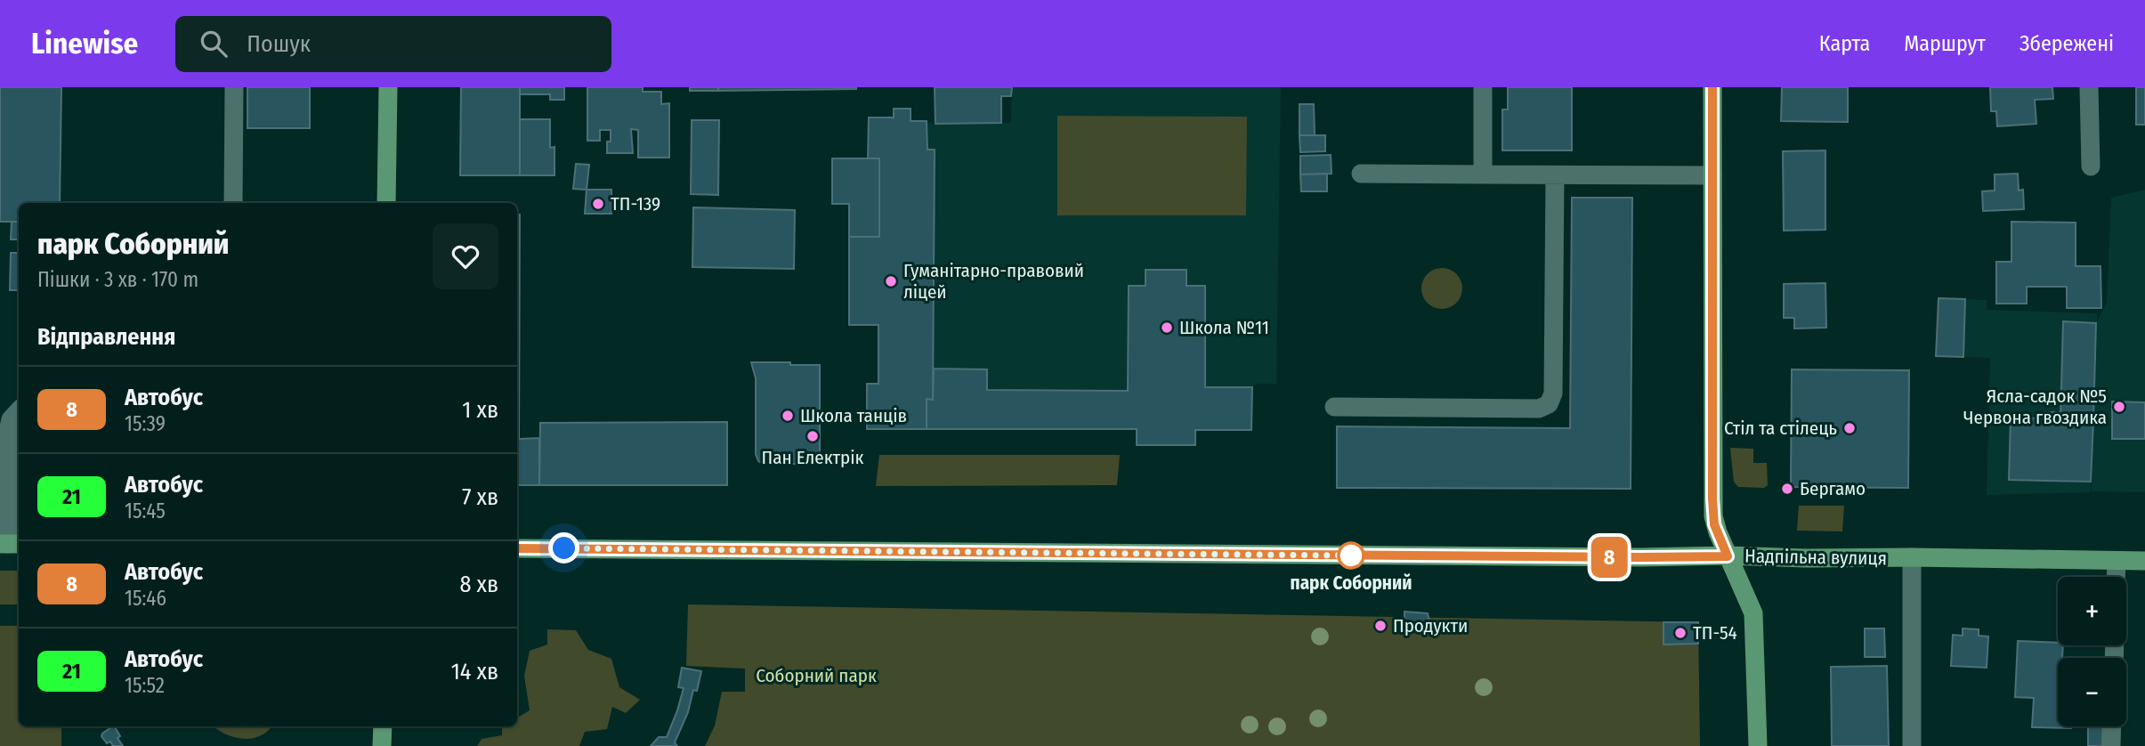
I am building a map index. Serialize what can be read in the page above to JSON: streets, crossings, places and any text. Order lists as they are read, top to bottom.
{
  "streets": {
    "main road": ["Надпільна вулиця"]
  },
  "parks": ["Соборний парк"],
  "places": [
    "ТП-139",
    "Гуманітарно-правовий ліцей",
    "Школа №11",
    "Ясла-садок №5 Червона гвоздика",
    "Школа танців",
    "Стіл та стілець",
    "Пан Електрік",
    "Бергамо",
    "парк Соборний",
    "Продукти",
    "ТП-54"
  ],
  "lines": ["bus line 8"],
  "page": {
    "header": "Linewise",
    "search": "Пошук",
    "nav": ["Карта", "Маршрут", "Збережені"],
    "on_map": "8",
    "heading": [
      ["парк Соборний", "Пішки · 3 хв · 170 m"],
      "Відправлення"
    ],
    "list": [
      {
        "mark": "8",
        "name": "Автобус",
        "note": "15:39",
        "value": "1 хв"
      },
      {
        "mark": "21",
        "name": "Автобус",
        "note": "15:45",
        "value": "7 хв"
      },
      {
        "mark": "8",
        "name": "Автобус",
        "note": "15:46",
        "value": "8 хв"
      },
      {
        "mark": "21",
        "name": "Автобус",
        "note": "15:52",
        "value": "14 хв"
      }
    ],
    "map_buttons": ["+", "−"]
  }
}
